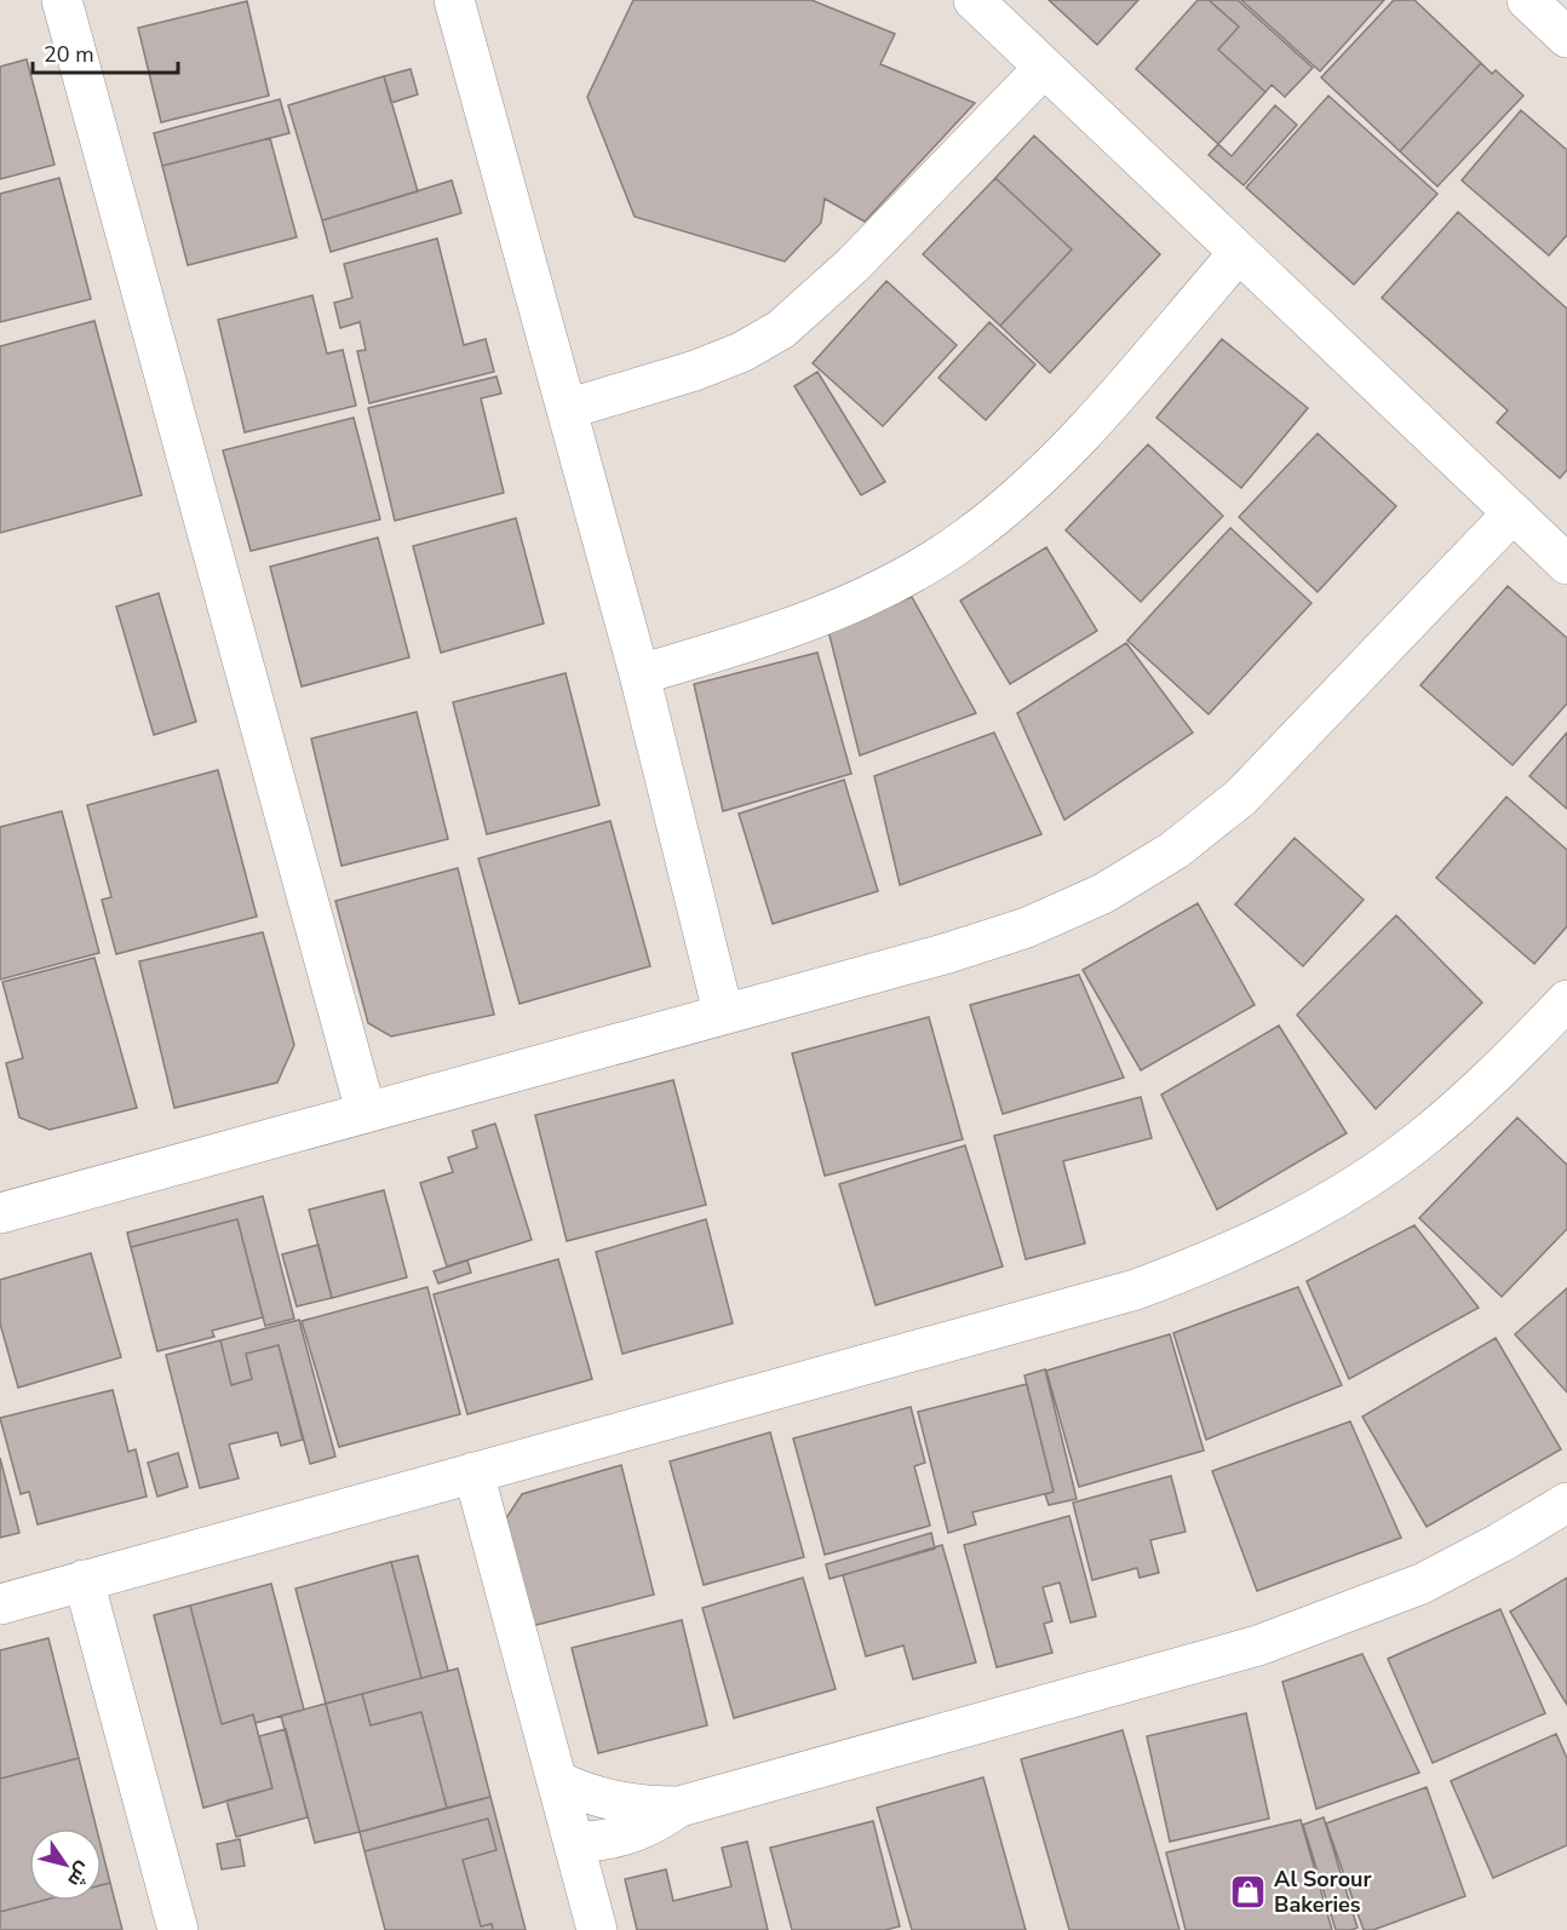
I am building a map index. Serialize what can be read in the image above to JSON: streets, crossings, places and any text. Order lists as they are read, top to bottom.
{
  "places": {
    "shop": ["Al Sorour Bakeries"]
  },
  "scale_bar": "20 m",
  "north": "bottom right"
}
